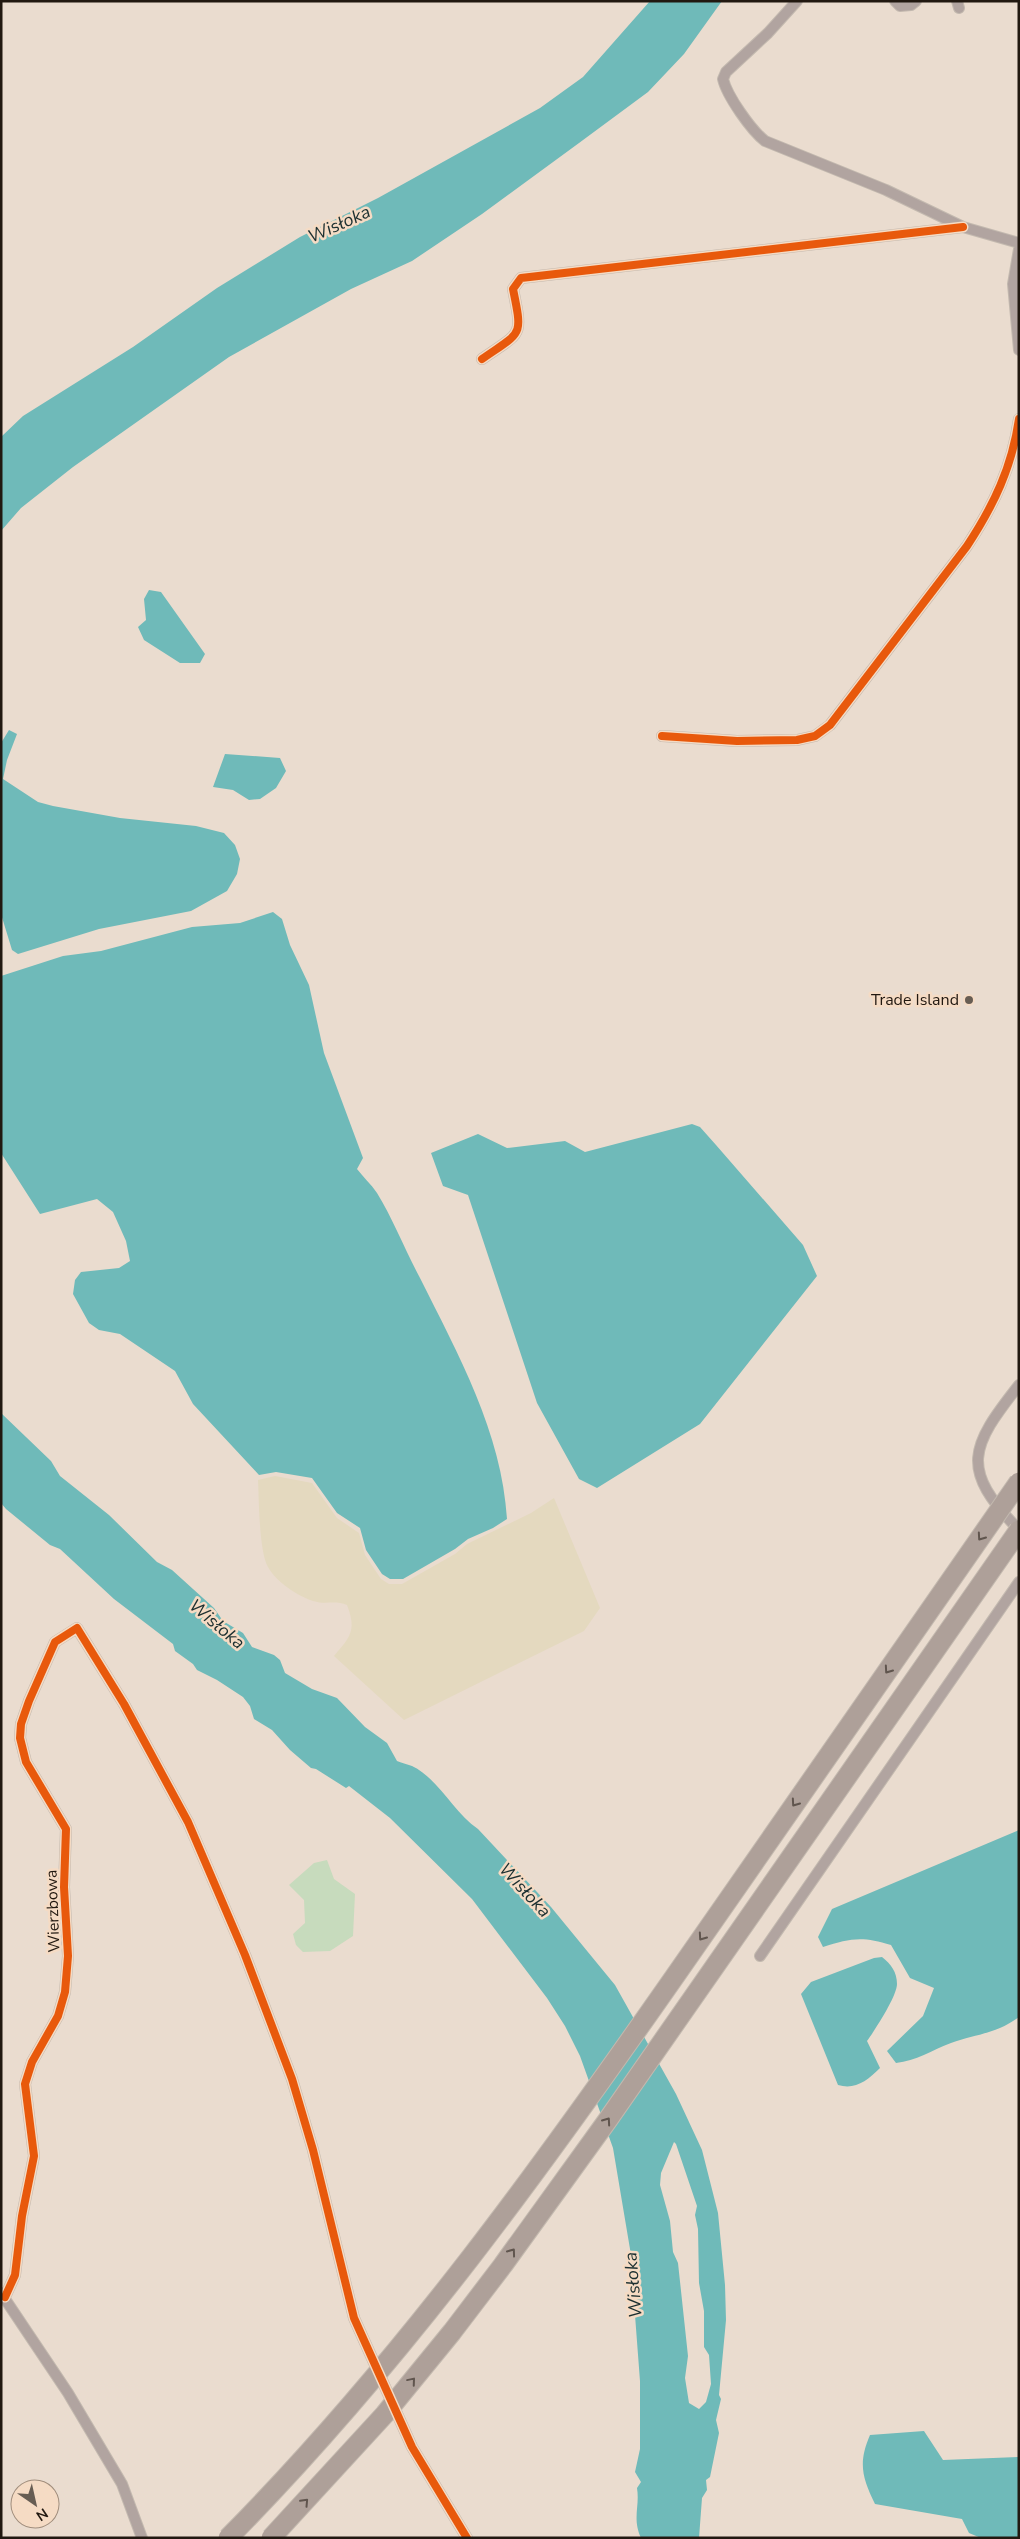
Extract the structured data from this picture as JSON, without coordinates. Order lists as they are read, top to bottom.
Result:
{
  "streets": {
    "street": ["Wierzbowa"]
  },
  "water": ["Wisłoka"],
  "places": ["Trade Island"],
  "north": "bottom right"
}
